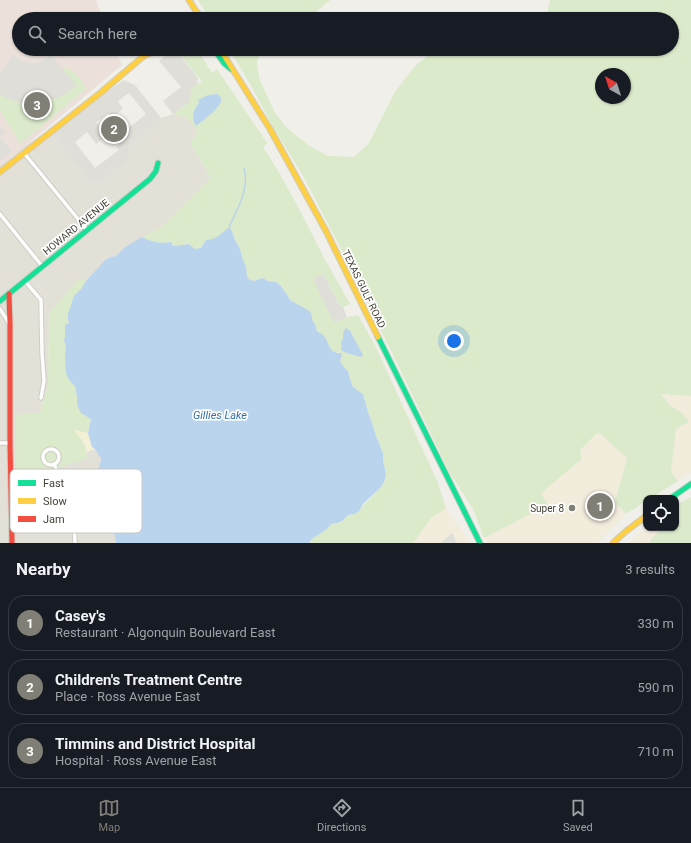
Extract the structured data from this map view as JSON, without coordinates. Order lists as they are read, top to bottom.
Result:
{
  "streets": {
    "main road": ["HOWARD AVENUE", "TEXAS GULF ROAD"]
  },
  "water": ["Gillies Lake"],
  "places": ["Super 8"],
  "legend": ["Fast", "Slow", "Jam"],
  "north": "top left",
  "page": {
    "search": "Search here",
    "pins": ["3", "2", "1"],
    "heading": ["Nearby", "3 results"],
    "list": [
      {
        "mark": "1",
        "name": "Casey's",
        "note": "Restaurant · Algonquin Boulevard East",
        "value": "330 m"
      },
      {
        "mark": "2",
        "name": "Children's Treatment Centre",
        "note": "Place · Ross Avenue East",
        "value": "590 m"
      },
      {
        "mark": "3",
        "name": "Timmins and District Hospital",
        "note": "Hospital · Ross Avenue East",
        "value": "710 m"
      }
    ],
    "nav": ["Map", "Directions", "Saved"]
  }
}
